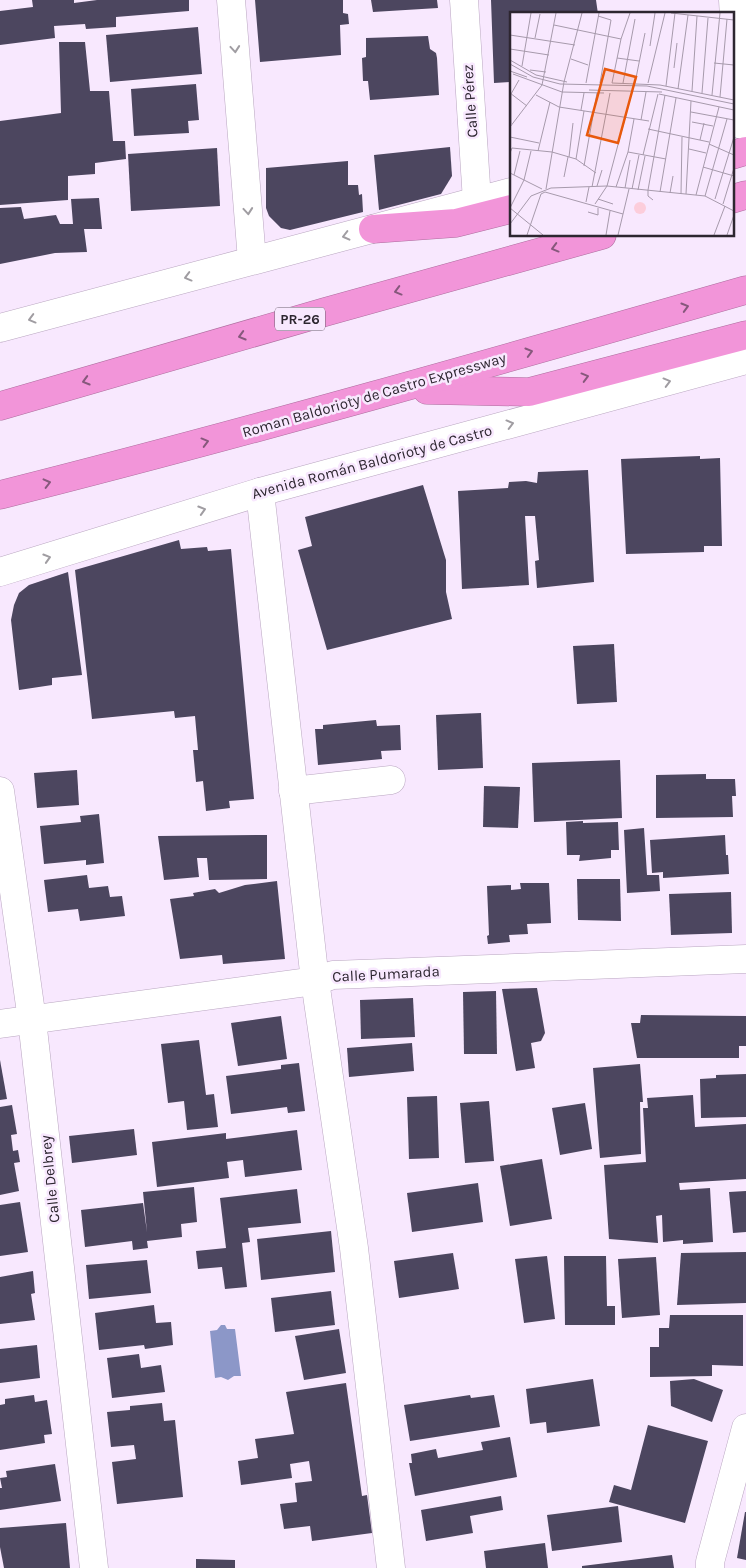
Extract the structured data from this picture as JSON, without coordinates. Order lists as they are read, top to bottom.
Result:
{
  "streets": {
    "highway": ["PR-26", "Roman Baldorioty de Castro Expressway"],
    "street": [
      "Calle Pérez",
      "Avenida Román Baldorioty de Castro",
      "Calle Pumarada",
      "Calle Delbrey"
    ]
  },
  "crossings": [
    ["Calle Pumarada", "Calle Delbrey"]
  ]
}
